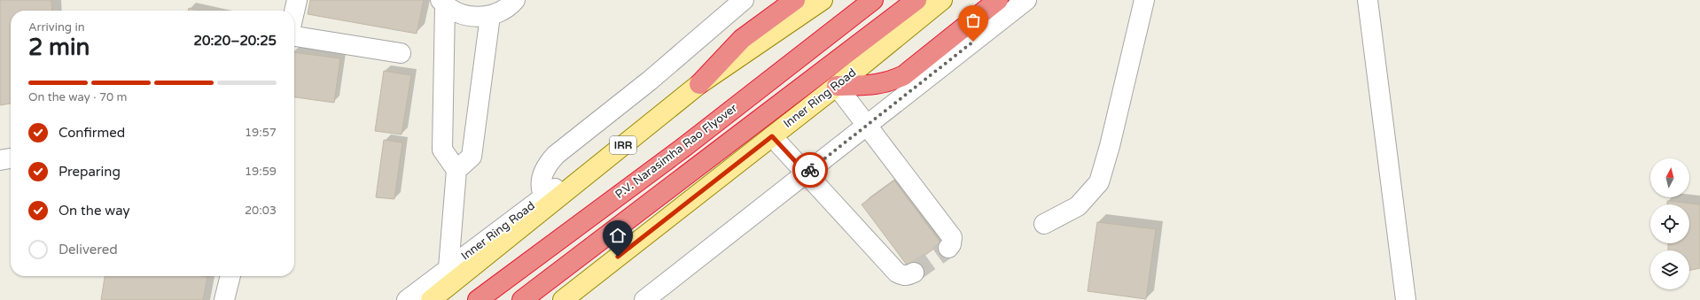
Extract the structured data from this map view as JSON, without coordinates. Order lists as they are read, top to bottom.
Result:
{
  "streets": {
    "highway": ["P.V. Narasimha Rao Flyover"],
    "main road": ["Inner Ring Road", "IRR"]
  },
  "north": "top",
  "page": {
    "heading": ["2 min", "Arriving in", "20:20–20:25"],
    "bar": "On the way · 70 m",
    "list": [
      ["Confirmed", "19:57"],
      ["Preparing", "19:59"],
      ["On the way", "20:03"],
      "Delivered"
    ]
  }
}
